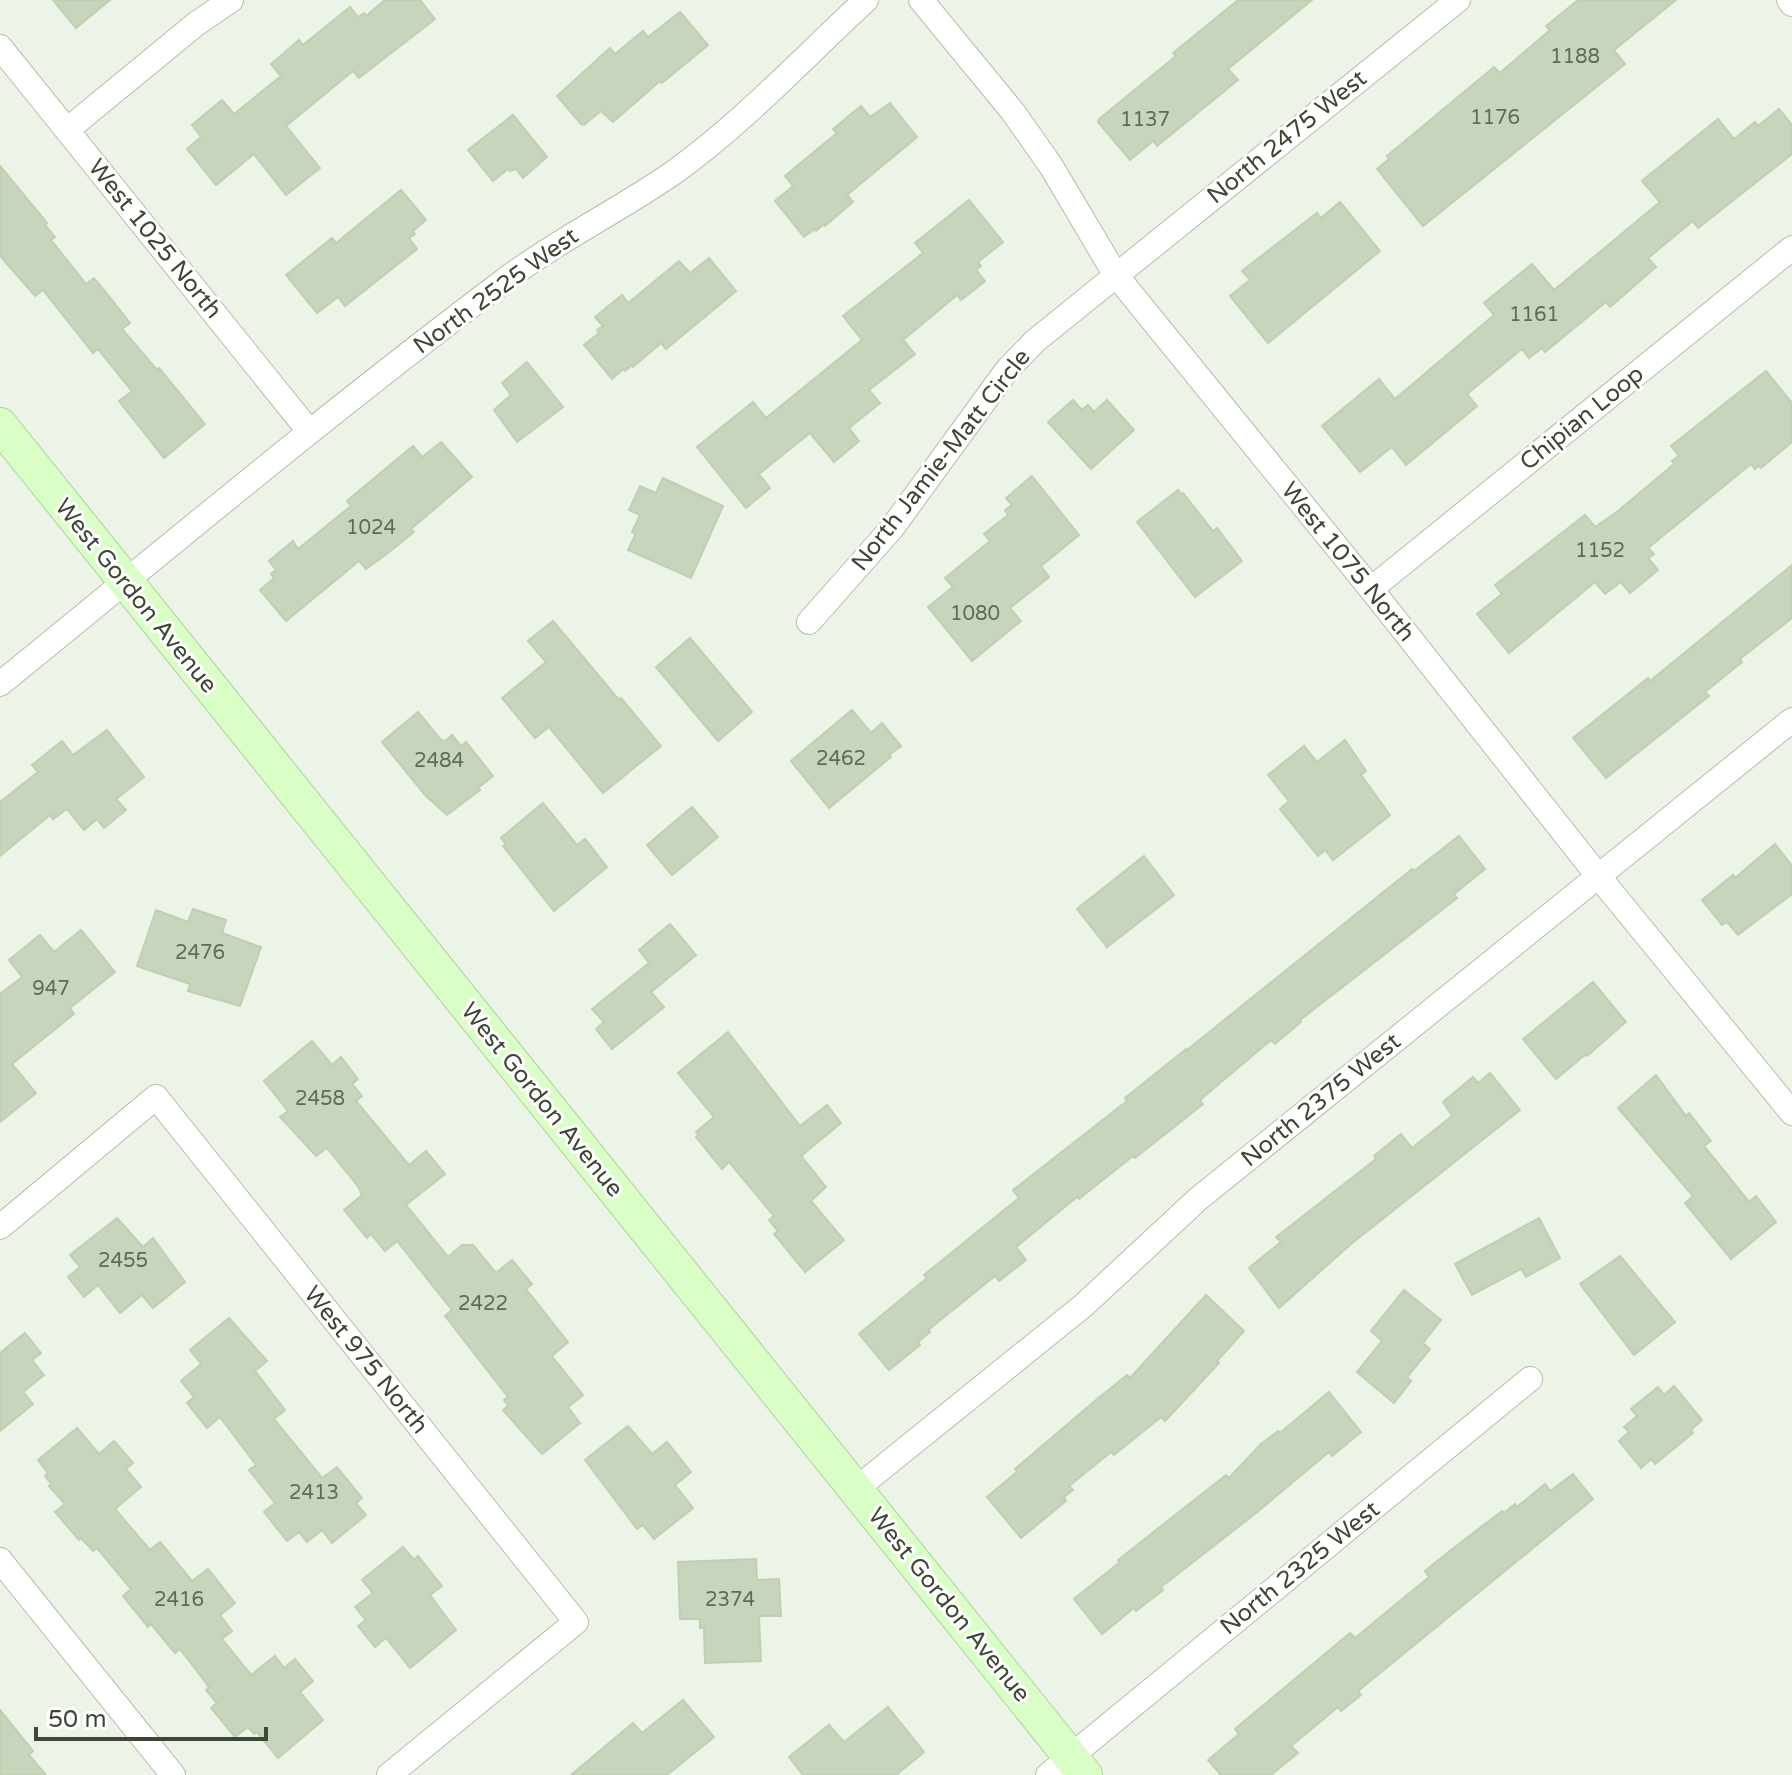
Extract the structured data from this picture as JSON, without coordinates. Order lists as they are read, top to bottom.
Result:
{
  "streets": {
    "main road": ["West Gordon Avenue"],
    "street": [
      "North 2475 West",
      "West 1025 North",
      "North 2525 West",
      "Chipian Loop",
      "North Jamie-Matt Circle",
      "West 1075 North",
      "North 2375 West",
      "West 975 North",
      "North 2325 West"
    ]
  },
  "crossings": [
    ["North 2475 West", "North Jamie-Matt Circle"],
    ["North 2475 West", "West 1075 North"],
    ["West 1025 North", "North 2525 West"],
    ["North 2525 West", "West Gordon Avenue"],
    ["Chipian Loop", "West 1075 North"],
    ["North Jamie-Matt Circle", "West 1075 North"],
    ["West 1075 North", "North 2375 West"],
    ["West Gordon Avenue", "North 2375 West"],
    ["West Gordon Avenue", "North 2325 West"]
  ],
  "house_numbers": [
    "1188",
    "1176",
    "1137",
    "1161",
    "1024",
    "1152",
    "1080",
    "2462",
    "2484",
    "2476",
    "947",
    "2458",
    "2455",
    "2422",
    "2413",
    "2416",
    "2374"
  ],
  "scale_bar": "50 m"
}
